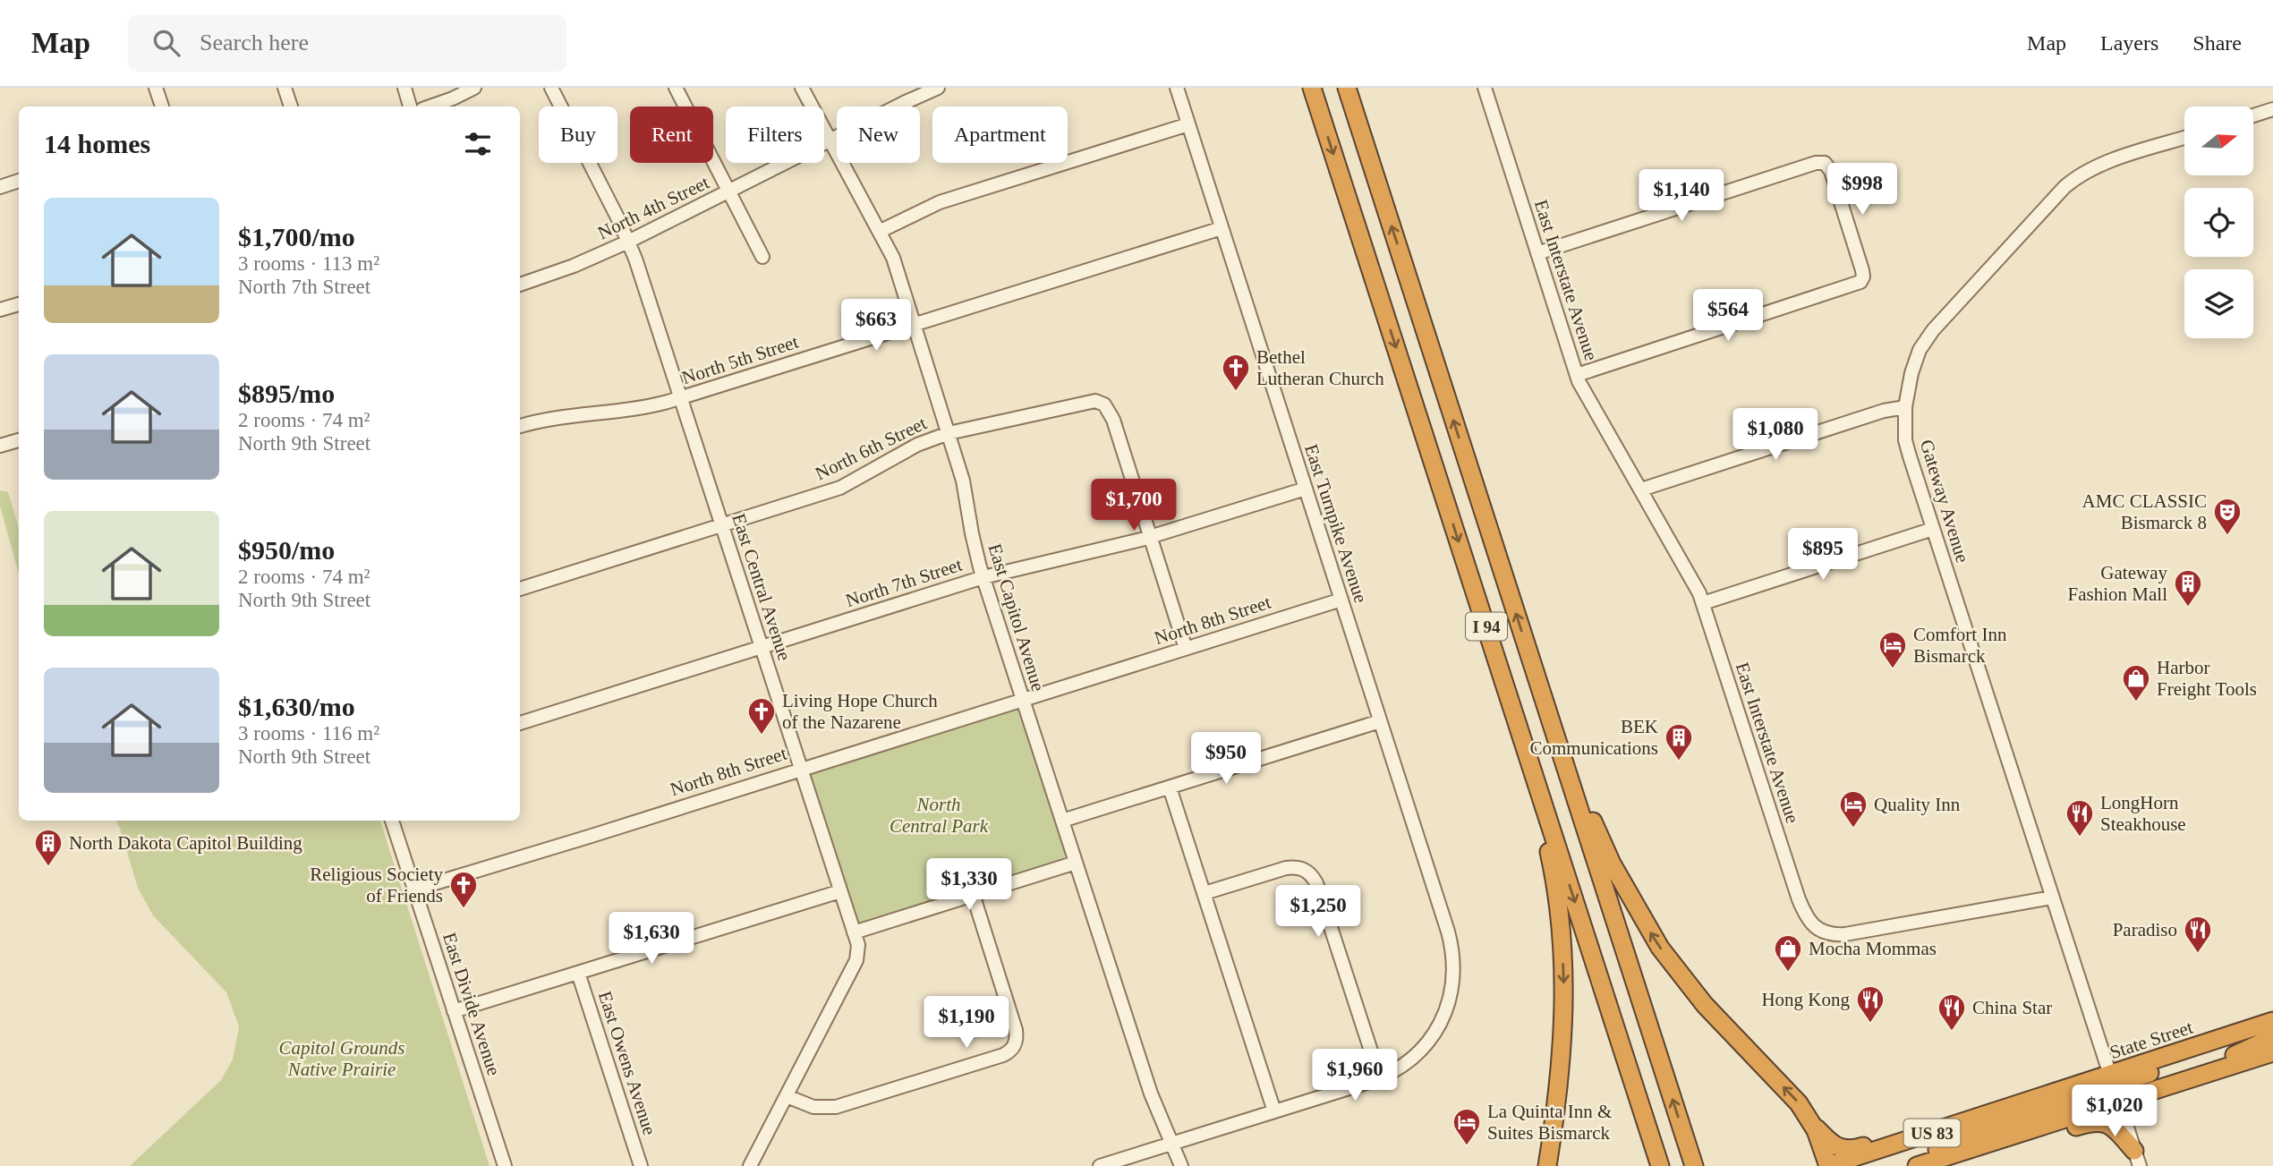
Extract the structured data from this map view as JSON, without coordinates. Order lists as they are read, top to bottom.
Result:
{
  "streets": {
    "highway": ["I 94", "State Street", "US 83"],
    "street": [
      "North 4th Street",
      "East Interstate Avenue",
      "North 5th Street",
      "North 6th Street",
      "Gateway Avenue",
      "East Turnpike Avenue",
      "North 7th Street",
      "East Central Avenue",
      "East Capitol Avenue",
      "North 8th Street",
      "East Divide Avenue",
      "East Owens Avenue"
    ]
  },
  "crossings": [
    ["North 4th Street", "East Central Avenue"],
    ["North 4th Street", "East Capitol Avenue"],
    ["East Interstate Avenue", "Gateway Avenue"],
    ["North 5th Street", "East Turnpike Avenue"],
    ["North 5th Street", "East Central Avenue"],
    ["North 5th Street", "East Capitol Avenue"],
    ["North 6th Street", "North 7th Street"],
    ["North 6th Street", "East Central Avenue"],
    ["North 6th Street", "East Capitol Avenue"],
    ["East Turnpike Avenue", "North 7th Street"],
    ["East Turnpike Avenue", "East Capitol Avenue"],
    ["East Turnpike Avenue", "North 8th Street"],
    ["North 7th Street", "East Central Avenue"],
    ["North 7th Street", "East Capitol Avenue"],
    ["East Central Avenue", "North 8th Street"],
    ["East Capitol Avenue", "North 8th Street"],
    ["North 8th Street", "East Divide Avenue"]
  ],
  "parks": ["North Central Park", "Capitol Grounds Native Prairie"],
  "places": {
    "church": ["Bethel Lutheran Church", "Living Hope Church of the Nazarene", "Religious Society of Friends"],
    "theatre": ["AMC CLASSIC Bismarck 8"],
    "building": ["Gateway Fashion Mall", "BEK Communications", "North Dakota Capitol Building"],
    "hotel": ["Comfort Inn Bismarck", "Quality Inn", "La Quinta Inn & Suites Bismarck"],
    "shop": ["Harbor Freight Tools", "Mocha Mommas"],
    "restaurant": [
      "LongHorn Steakhouse",
      "Paradiso",
      "Hong Kong",
      "China Star"
    ]
  },
  "north": "right",
  "page": {
    "header": "Map",
    "search": "Search here",
    "nav": ["Map", "Layers", "Share"],
    "chip": [
      "Buy",
      "Rent",
      "Filters",
      "New",
      "Apartment"
    ],
    "heading": "14 homes",
    "price": [
      "$998",
      "$1,140",
      "$564",
      "$663",
      "$1,080",
      "$1,700",
      "$895",
      "$950",
      "$1,330",
      "$1,250",
      "$1,630",
      "$1,190",
      "$1,960",
      "$1,020"
    ],
    "list": [
      {
        "name": "$1,700/mo",
        "note": "3 rooms · 113 m² · North 7th Street"
      },
      {
        "name": "$895/mo",
        "note": "2 rooms · 74 m² · North 9th Street"
      },
      {
        "name": "$950/mo",
        "note": "2 rooms · 74 m² · North 9th Street"
      },
      {
        "name": "$1,630/mo",
        "note": "3 rooms · 116 m² · North 9th Street"
      }
    ]
  }
}
